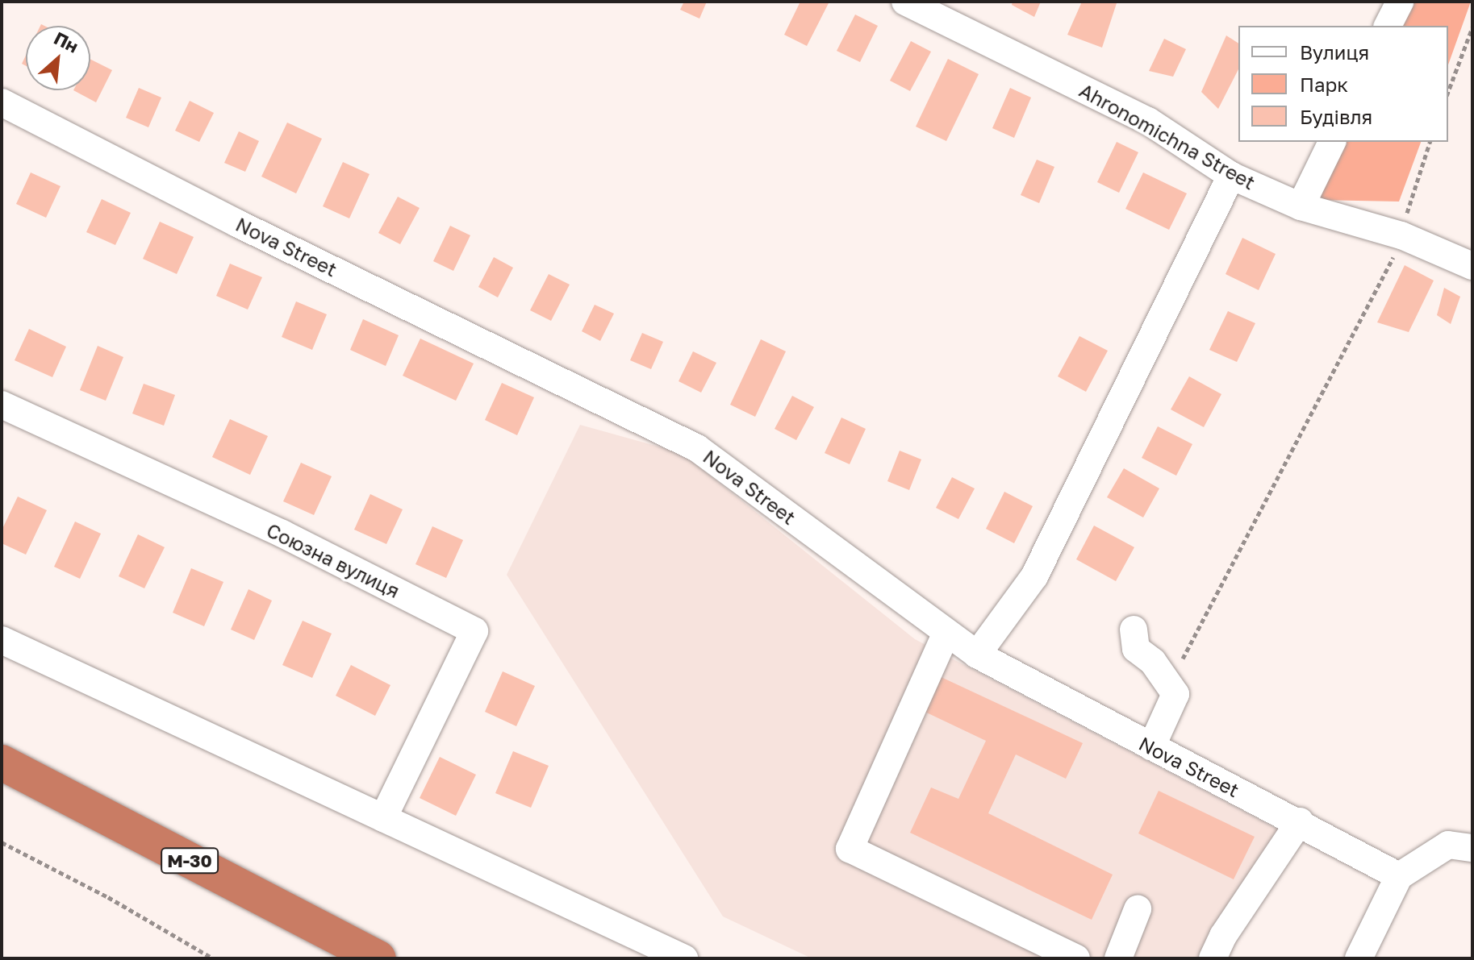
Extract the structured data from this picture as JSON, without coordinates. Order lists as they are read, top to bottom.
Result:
{
  "streets": {
    "highway": ["М-30"],
    "street": ["Ahronomichna Street", "Nova Street", "Союзна вулиця"]
  },
  "legend": ["Вулиця", "Парк", "Будівля"],
  "north": "top right"
}
